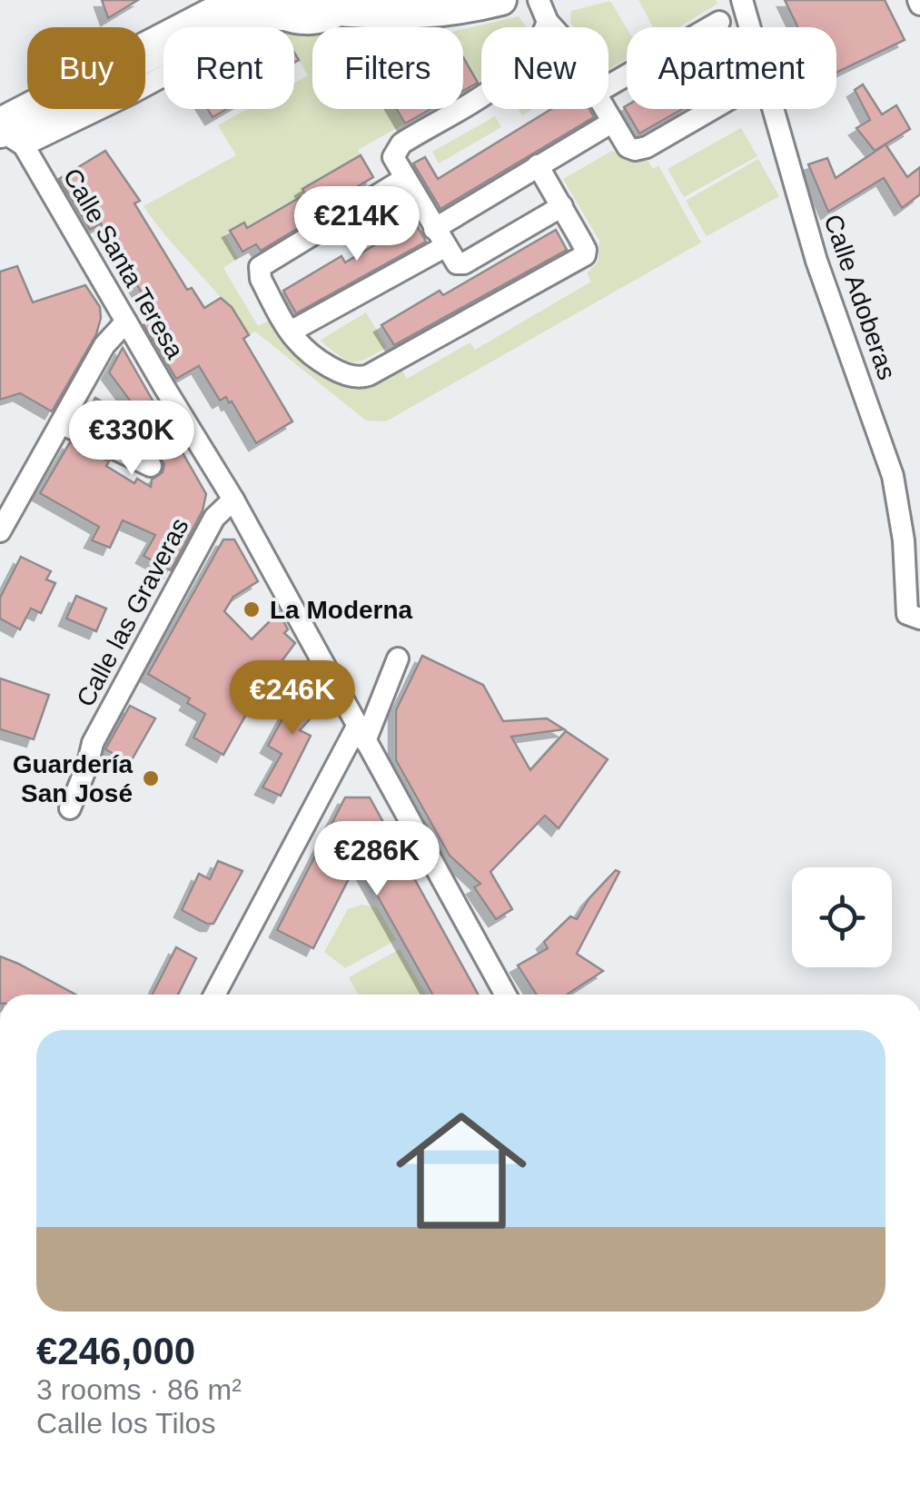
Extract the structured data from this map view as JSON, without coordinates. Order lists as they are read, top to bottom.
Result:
{
  "streets": {
    "street": ["Calle Santa Teresa", "Calle Adoberas", "Calle las Graveras"]
  },
  "crossings": [
    ["Calle Santa Teresa", "Calle las Graveras"]
  ],
  "places": ["La Moderna", "Guardería San José"],
  "page": {
    "chip": [
      "Buy",
      "Rent",
      "Filters",
      "New",
      "Apartment"
    ],
    "price": [
      "€214K",
      "€330K",
      "€246K",
      "€286K"
    ],
    "list": [
      {
        "name": "€246,000",
        "note": "3 rooms · 86 m² · Calle los Tilos"
      }
    ]
  }
}
